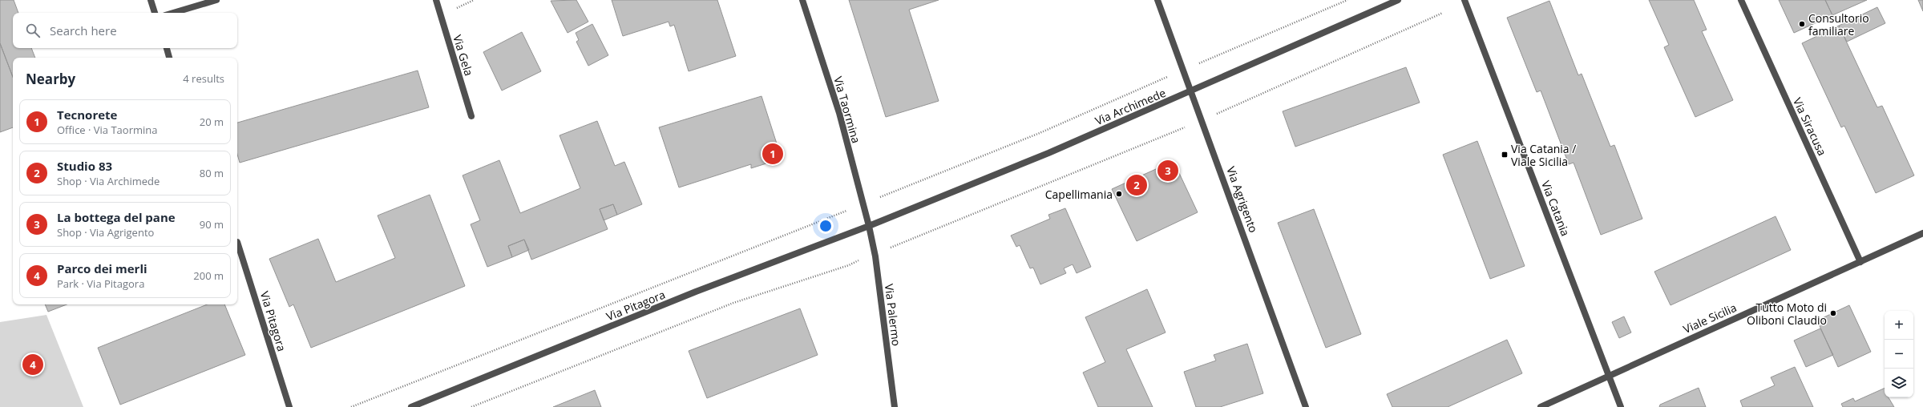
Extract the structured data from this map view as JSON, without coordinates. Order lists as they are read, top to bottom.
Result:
{
  "streets": {
    "street": [
      "Via Gela",
      "Via Archimede",
      "Via Taormina",
      "Via Siracusa",
      "Via Agrigento",
      "Via Catania",
      "Via Pitagora",
      "Via Palermo",
      "Viale Sicilia"
    ]
  },
  "crossings": [
    ["Via Archimede", "Via Taormina"],
    ["Via Archimede", "Via Agrigento"],
    ["Via Archimede", "Via Pitagora"],
    ["Via Archimede", "Via Palermo"],
    ["Via Taormina", "Via Pitagora"],
    ["Via Taormina", "Via Palermo"],
    ["Via Siracusa", "Viale Sicilia"],
    ["Via Catania", "Viale Sicilia"],
    ["Via Pitagora", "Via Palermo"]
  ],
  "places": {
    "other": ["Consultorio familiare", "Capellimania", "Tutto Moto di Oliboni Claudio"],
    "transit": ["Via Catania / Viale Sicilia"]
  },
  "page": {
    "search": "Search here",
    "heading": ["Nearby", "4 results"],
    "list": [
      {
        "mark": "1",
        "name": "Tecnorete",
        "note": "Office · Via Taormina",
        "value": "20 m"
      },
      {
        "mark": "2",
        "name": "Studio 83",
        "note": "Shop · Via Archimede",
        "value": "80 m"
      },
      {
        "mark": "3",
        "name": "La bottega del pane",
        "note": "Shop · Via Agrigento",
        "value": "90 m"
      },
      {
        "mark": "4",
        "name": "Parco dei merli",
        "note": "Park · Via Pitagora",
        "value": "200 m"
      }
    ],
    "pins": [
      "1",
      "3",
      "2",
      "4"
    ],
    "map_buttons": ["+", "−"]
  }
}
